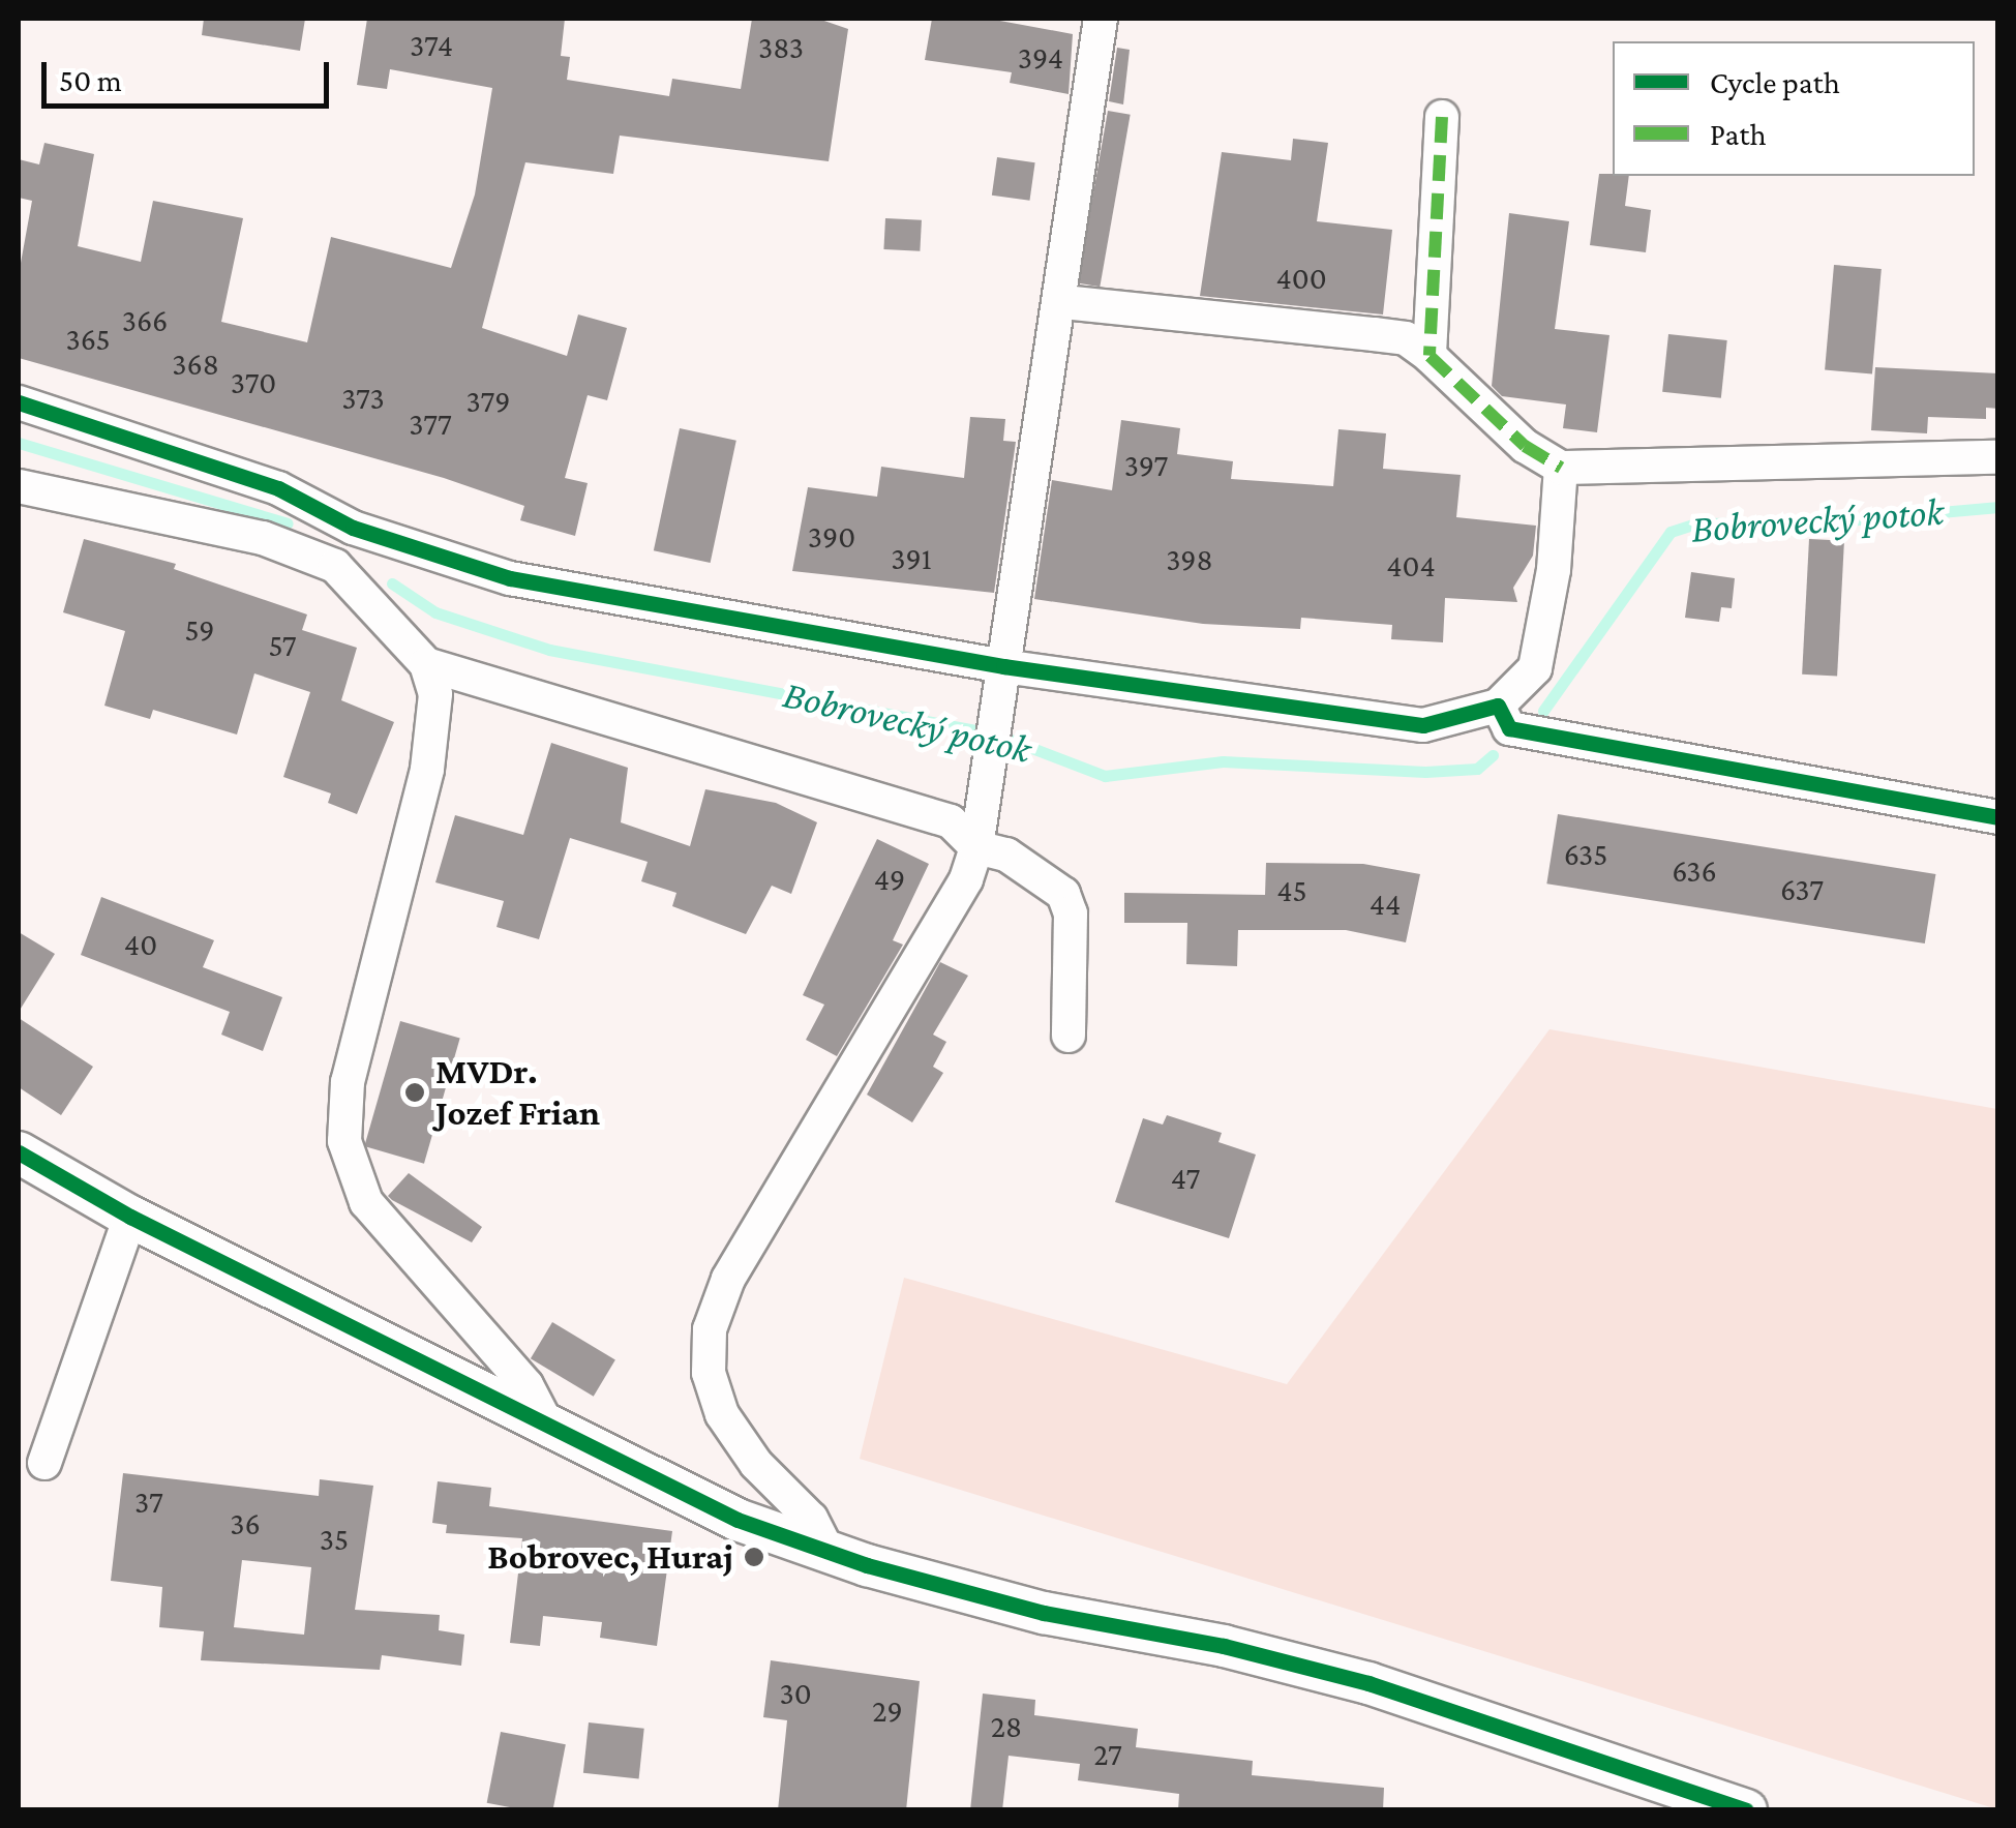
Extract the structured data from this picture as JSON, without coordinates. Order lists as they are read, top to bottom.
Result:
{
  "water": ["Bobrovecký potok"],
  "places": ["MVDr. Jozef Frian", "Bobrovec, Huraj"],
  "house_numbers": [
    "374",
    "383",
    "394",
    "400",
    "366",
    "365",
    "368",
    "370",
    "373",
    "379",
    "377",
    "397",
    "390",
    "391",
    "398",
    "404",
    "59",
    "57",
    "635",
    "636",
    "49",
    "637",
    "45",
    "44",
    "40",
    "47",
    "37",
    "36",
    "35",
    "30",
    "29",
    "28",
    "27"
  ],
  "legend": ["Cycle path", "Path"],
  "scale_bar": "50 m"
}
